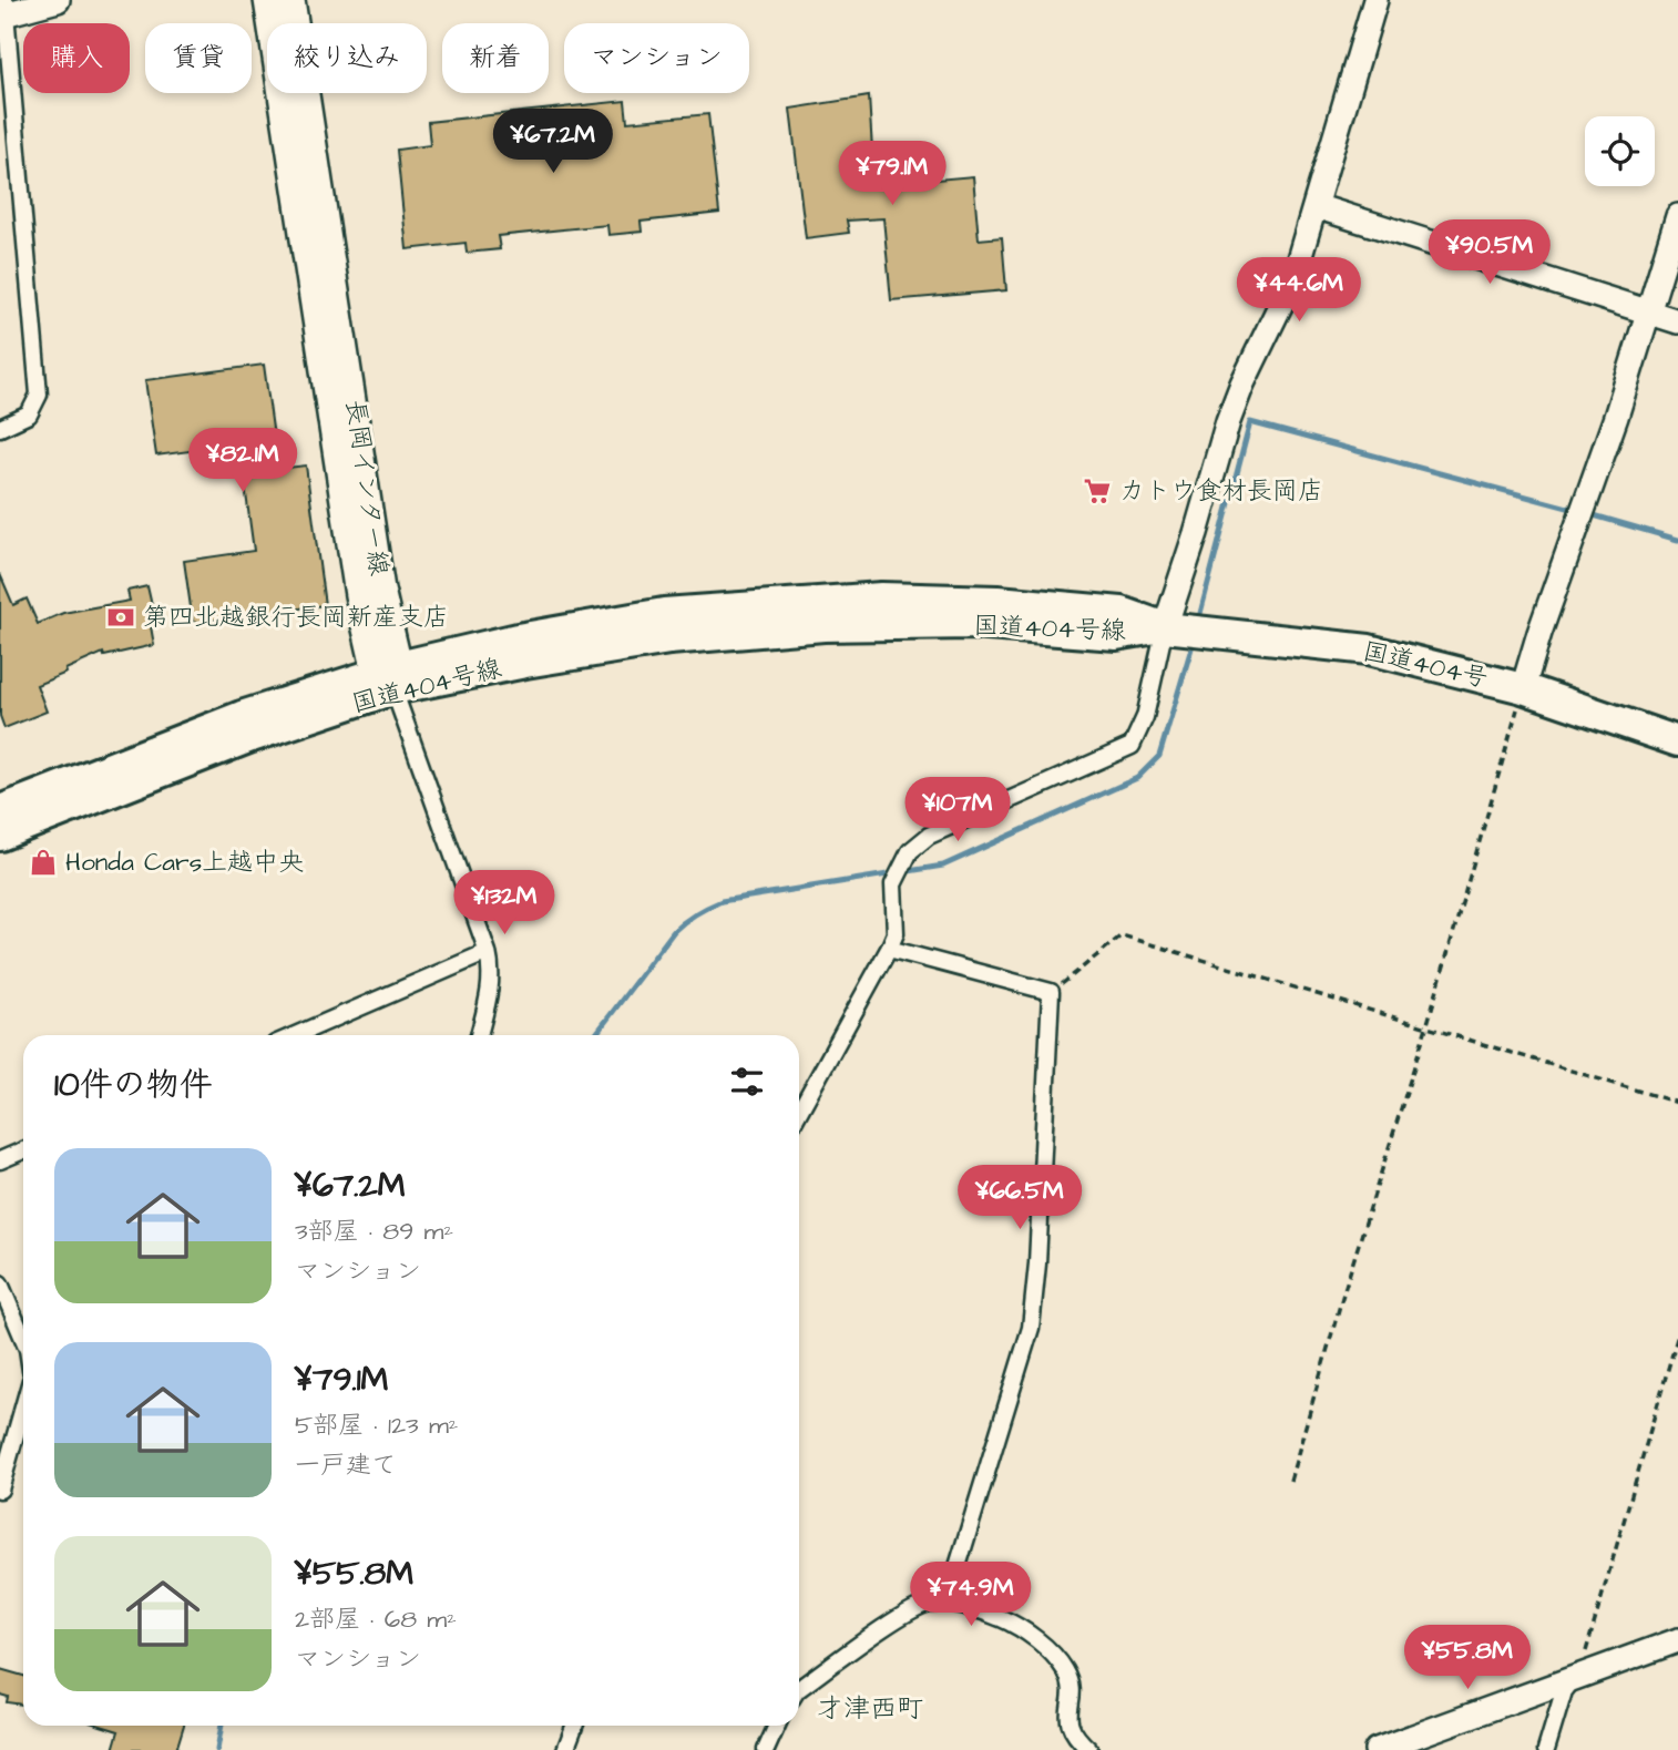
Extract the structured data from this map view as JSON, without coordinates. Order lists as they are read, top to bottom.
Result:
{
  "streets": {
    "highway": ["国道404号線", "国道404号"],
    "main road": ["長岡インター線"]
  },
  "crossings": [
    ["長岡インター線", "国道404号線"],
    ["国道404号線", "国道404号"]
  ],
  "districts": ["才津西町"],
  "places": {
    "supermarket": ["カトウ食材長岡店"],
    "bank": ["第四北越銀行長岡新産支店"],
    "shop": ["Honda Cars上越中央"]
  },
  "page": {
    "chip": [
      "購入",
      "賃貸",
      "絞り込み",
      "新着",
      "マンション"
    ],
    "price": [
      "¥67.2M",
      "¥79.1M",
      "¥90.5M",
      "¥44.6M",
      "¥82.1M",
      "¥107M",
      "¥132M",
      "¥66.5M",
      "¥74.9M",
      "¥55.8M"
    ],
    "heading": "10件の物件",
    "list": [
      {
        "name": "¥67.2M",
        "note": "3部屋 · 89 m² · マンション"
      },
      {
        "name": "¥79.1M",
        "note": "5部屋 · 123 m² · 一戸建て"
      },
      {
        "name": "¥55.8M",
        "note": "2部屋 · 68 m² · マンション"
      }
    ]
  }
}
